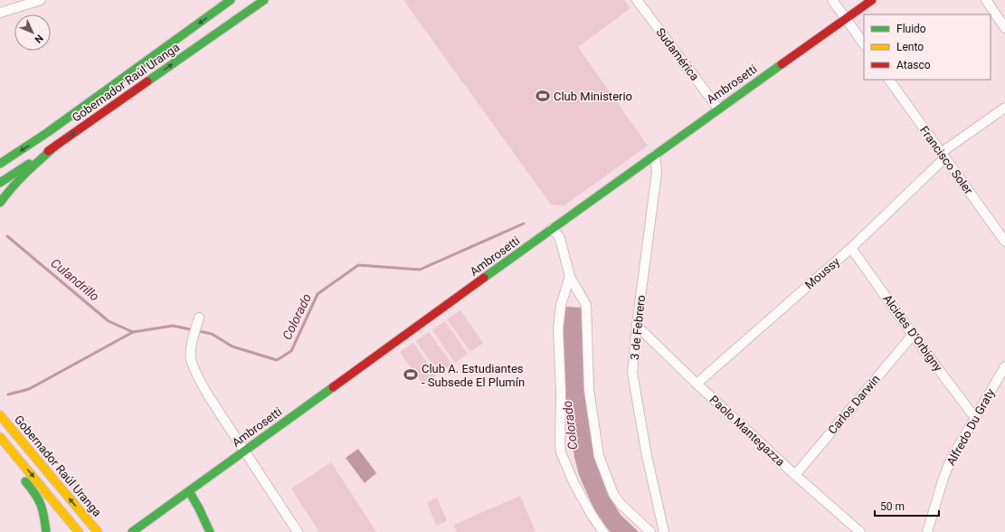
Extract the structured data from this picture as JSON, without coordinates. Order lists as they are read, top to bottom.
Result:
{
  "streets": {
    "main road": ["Gobernador Raúl Uranga", "Ambrosetti"],
    "street": [
      "Sudamérica",
      "Francisco Soler",
      "Moussy",
      "3 de Febrero",
      "Alcides D'Orbigny",
      "Carlos Darwin",
      "Alfredo Du Graty",
      "Paolo Mantegazza"
    ]
  },
  "crossings": [
    ["Sudamérica", "Ambrosetti"],
    ["Ambrosetti", "3 de Febrero"],
    ["Francisco Soler", "Moussy"],
    ["Moussy", "Alcides D'Orbigny"],
    ["Moussy", "Paolo Mantegazza"],
    ["3 de Febrero", "Paolo Mantegazza"],
    ["Alcides D'Orbigny", "Carlos Darwin"],
    ["Alcides D'Orbigny", "Alfredo Du Graty"],
    ["Carlos Darwin", "Paolo Mantegazza"]
  ],
  "water": ["Culandrillo", "Colorado"],
  "places": {
    "sports": ["Club Ministerio", "Club A. Estudiantes - Subsede El Plumín"]
  },
  "legend": ["Fluido", "Lento", "Atasco"],
  "scale_bar": "50 m",
  "north": "bottom right"
}
